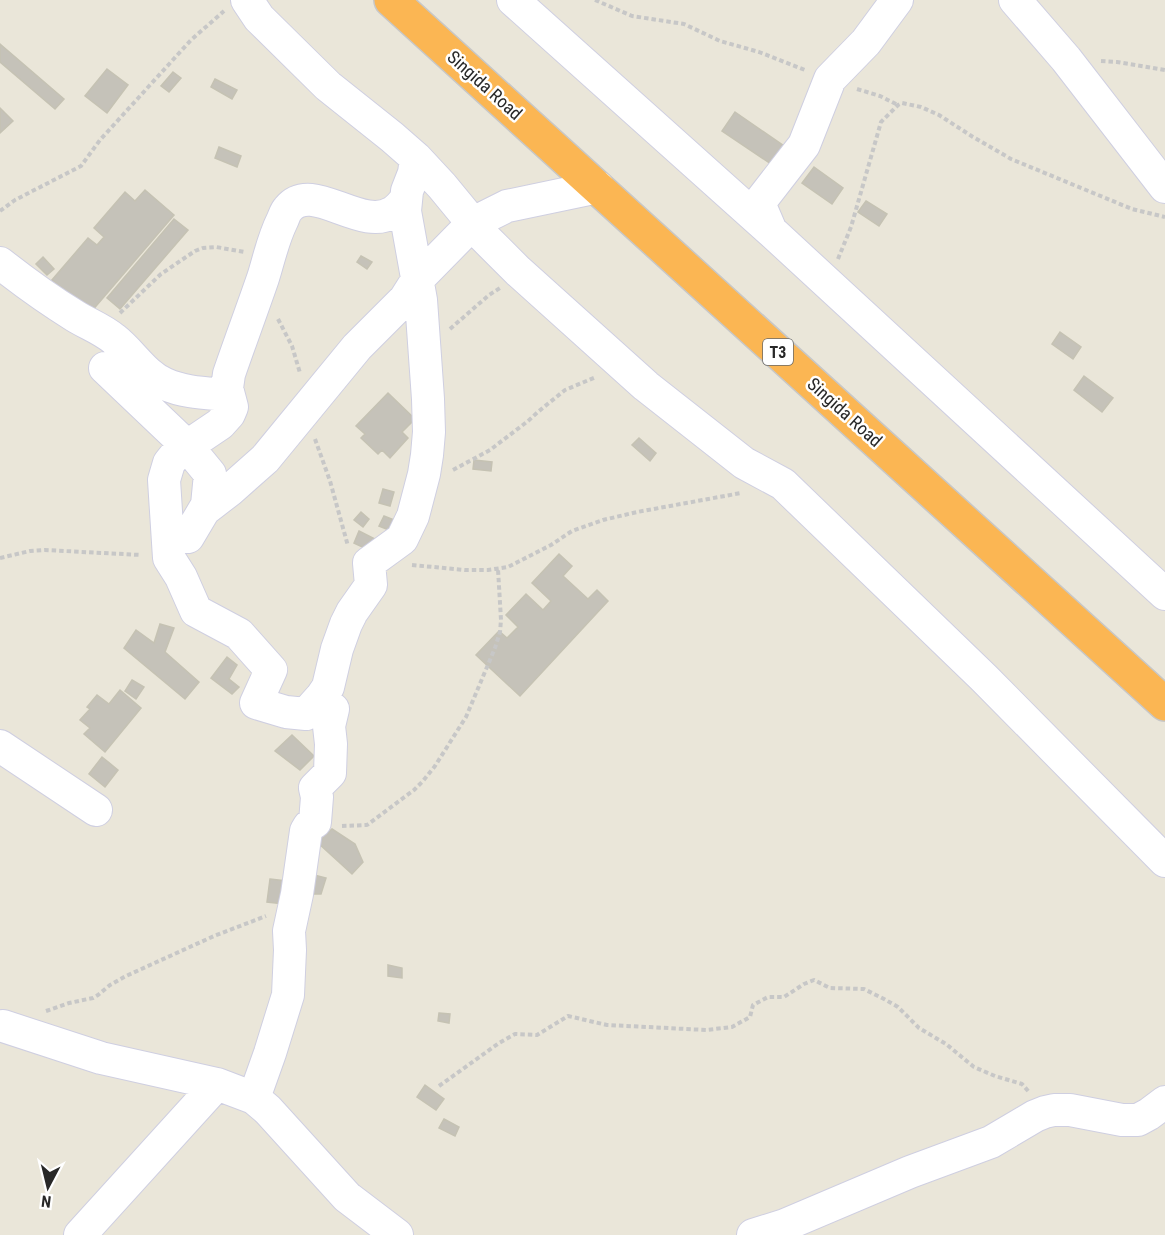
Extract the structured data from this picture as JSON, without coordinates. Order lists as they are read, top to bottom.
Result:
{
  "streets": {
    "highway": ["Singida Road", "T3"]
  },
  "north": "bottom"
}
